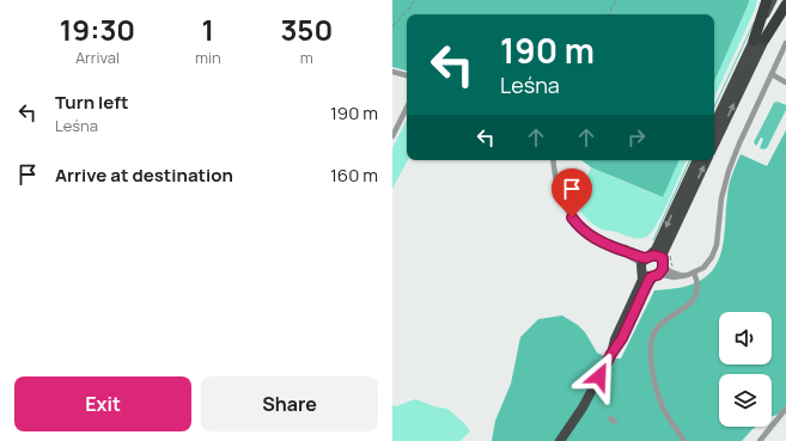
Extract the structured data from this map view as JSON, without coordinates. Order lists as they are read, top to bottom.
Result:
{
  "page": {
    "eta": [
      "19:30",
      "Arrival",
      "1",
      "min",
      "350",
      "m"
    ],
    "turn": ["190 m", "Leśna"],
    "list": [
      {
        "name": "Turn left",
        "note": "Leśna",
        "value": "190 m"
      },
      {
        "name": "Arrive at destination",
        "value": "160 m"
      }
    ],
    "buttons": ["Exit", "Share"]
  }
}
